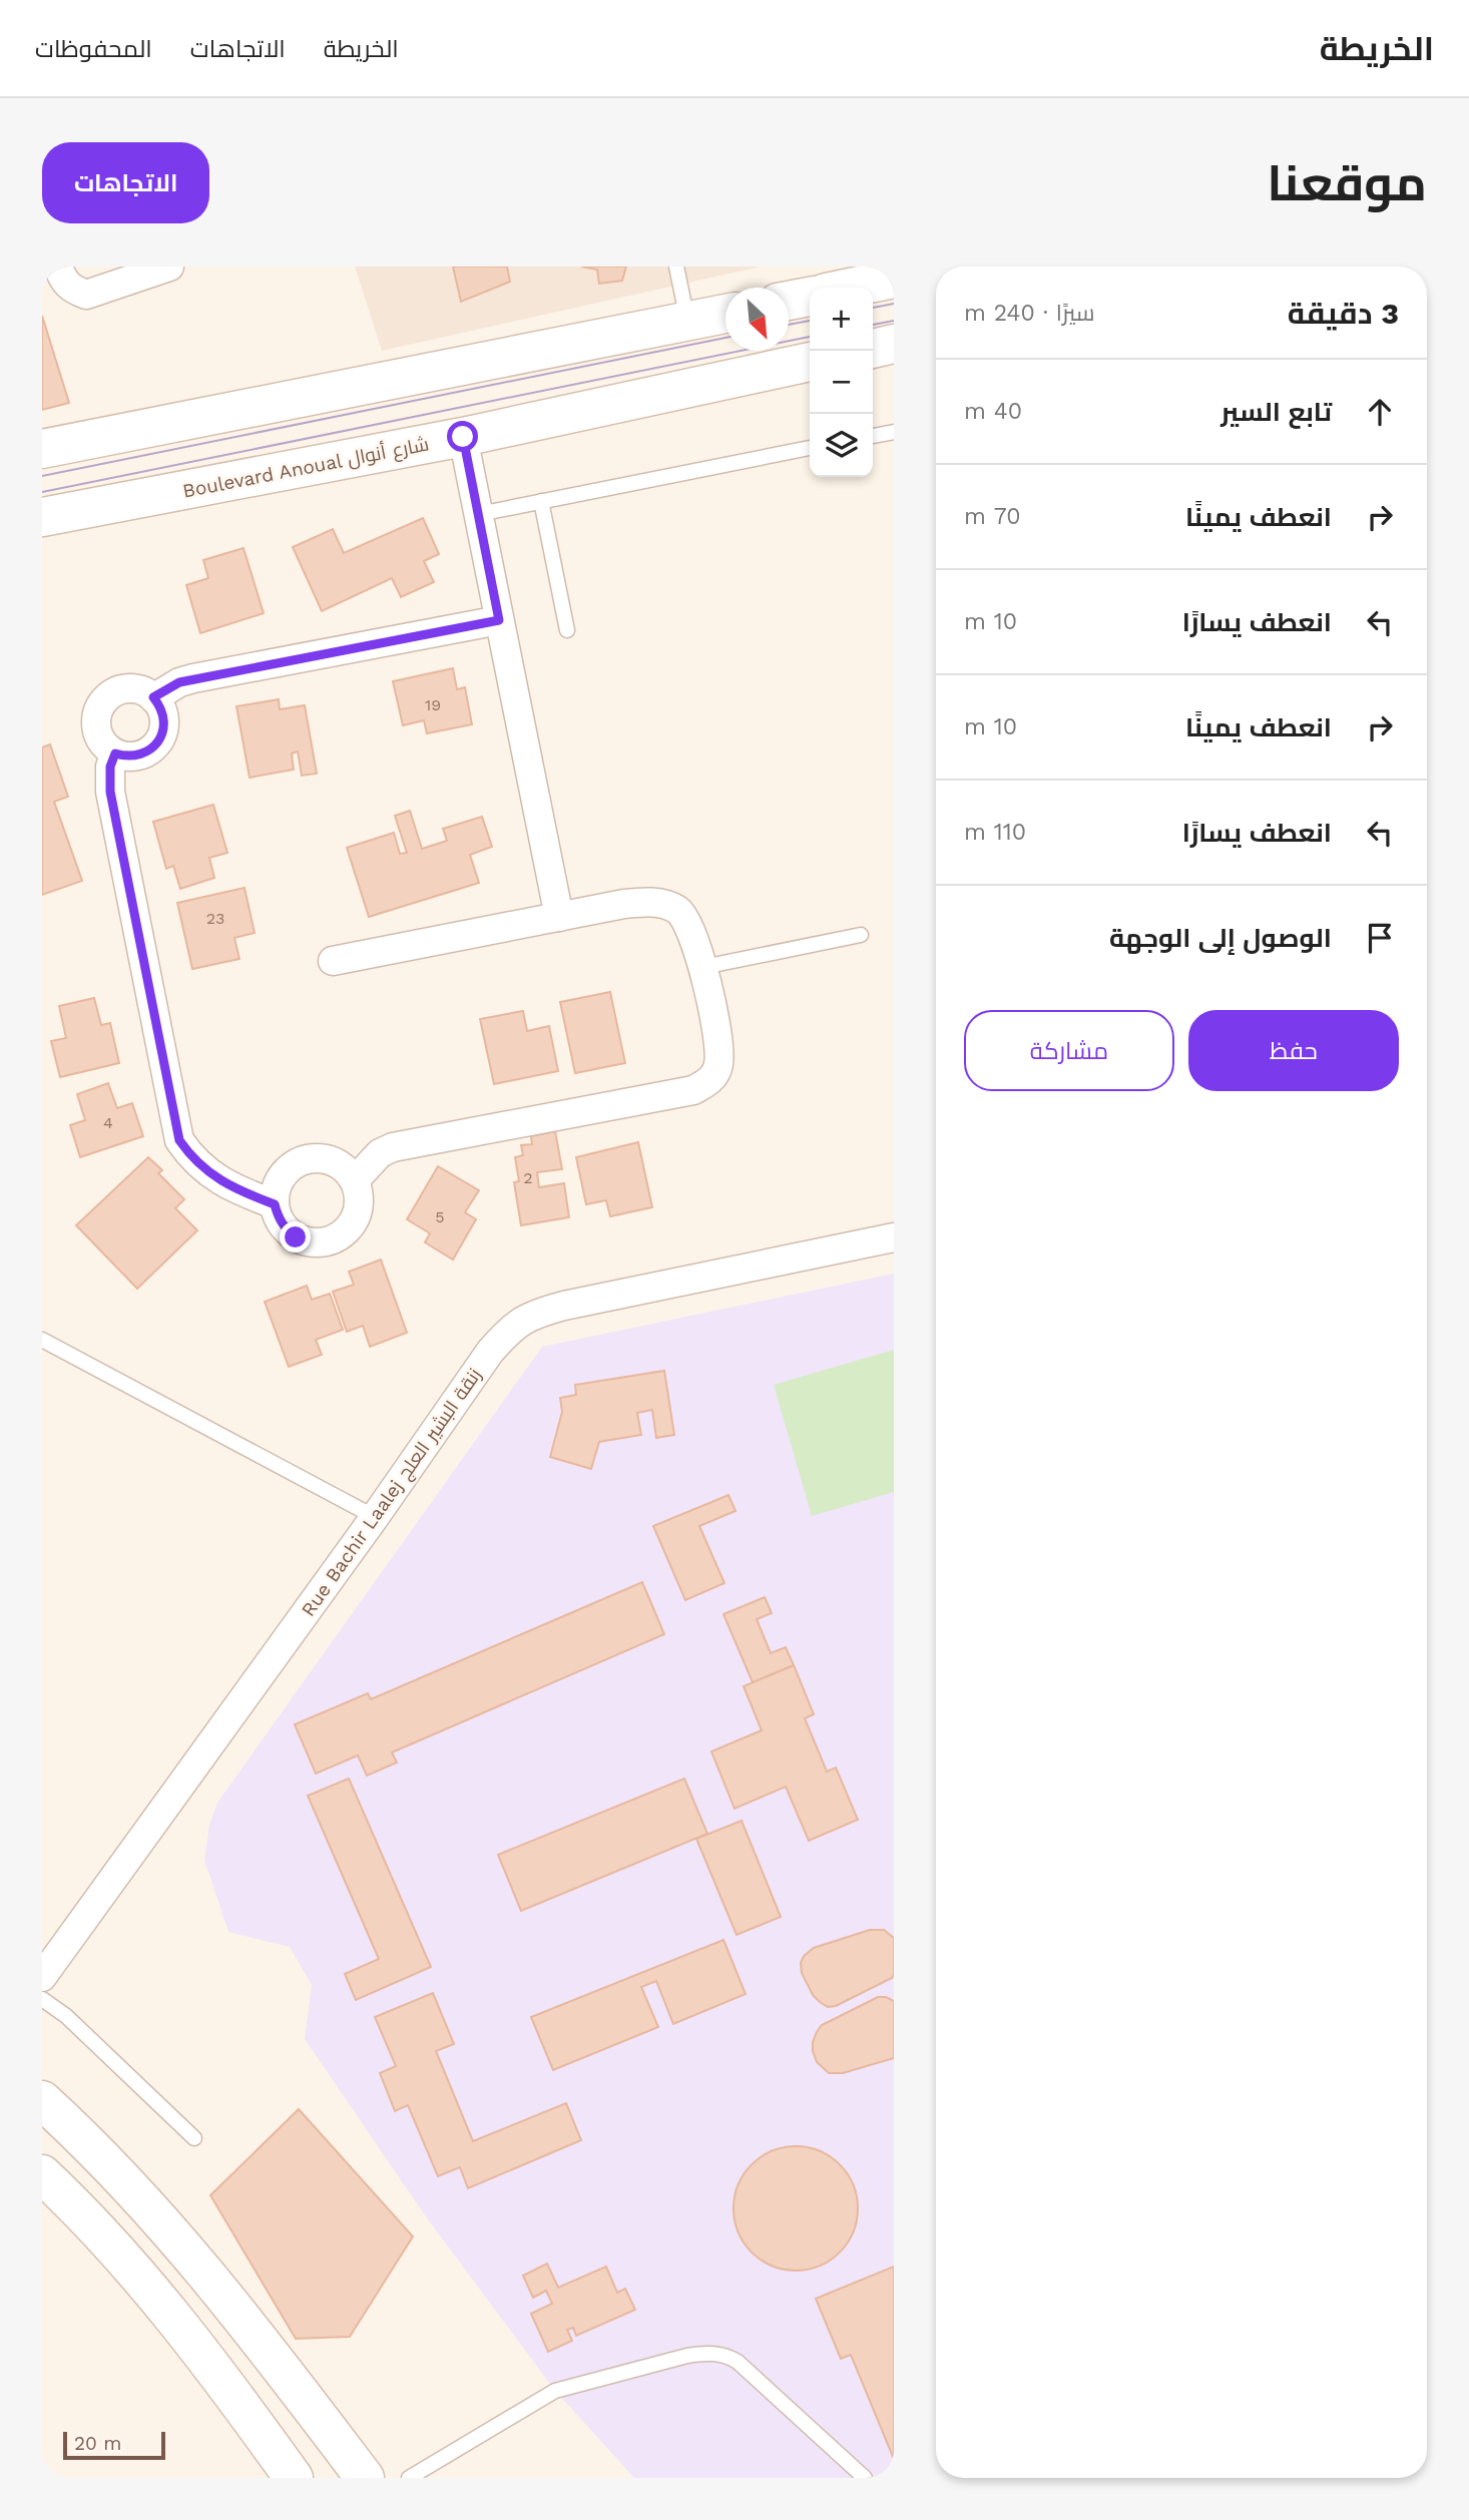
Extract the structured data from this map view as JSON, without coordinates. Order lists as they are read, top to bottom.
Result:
{
  "streets": {
    "main road": ["Boulevard Anoual شارع أنوال"],
    "street": ["Rue Bachir Laalej زنقة البشير العلج"]
  },
  "house_numbers": [
    "19",
    "23",
    "4",
    "2",
    "5"
  ],
  "scale_bar": "20 m",
  "north": "bottom right",
  "page": {
    "header": "الخريطة",
    "nav": ["الخريطة", "الاتجاهات", "المحفوظات"],
    "title": "موقعنا",
    "buttons": [
      "الاتجاهات",
      ["حفظ", "مشاركة"]
    ],
    "heading": ["3 دقيقة", "سيرًا · 240 m"],
    "map_buttons": ["+", "−"],
    "list": [
      ["تابع السير", "40 m"],
      ["انعطف يمينًا", "70 m"],
      ["انعطف يسارًا", "10 m"],
      ["انعطف يمينًا", "10 m"],
      ["انعطف يسارًا", "110 m"],
      "الوصول إلى الوجهة"
    ],
    "scale": "20 m"
  }
}
